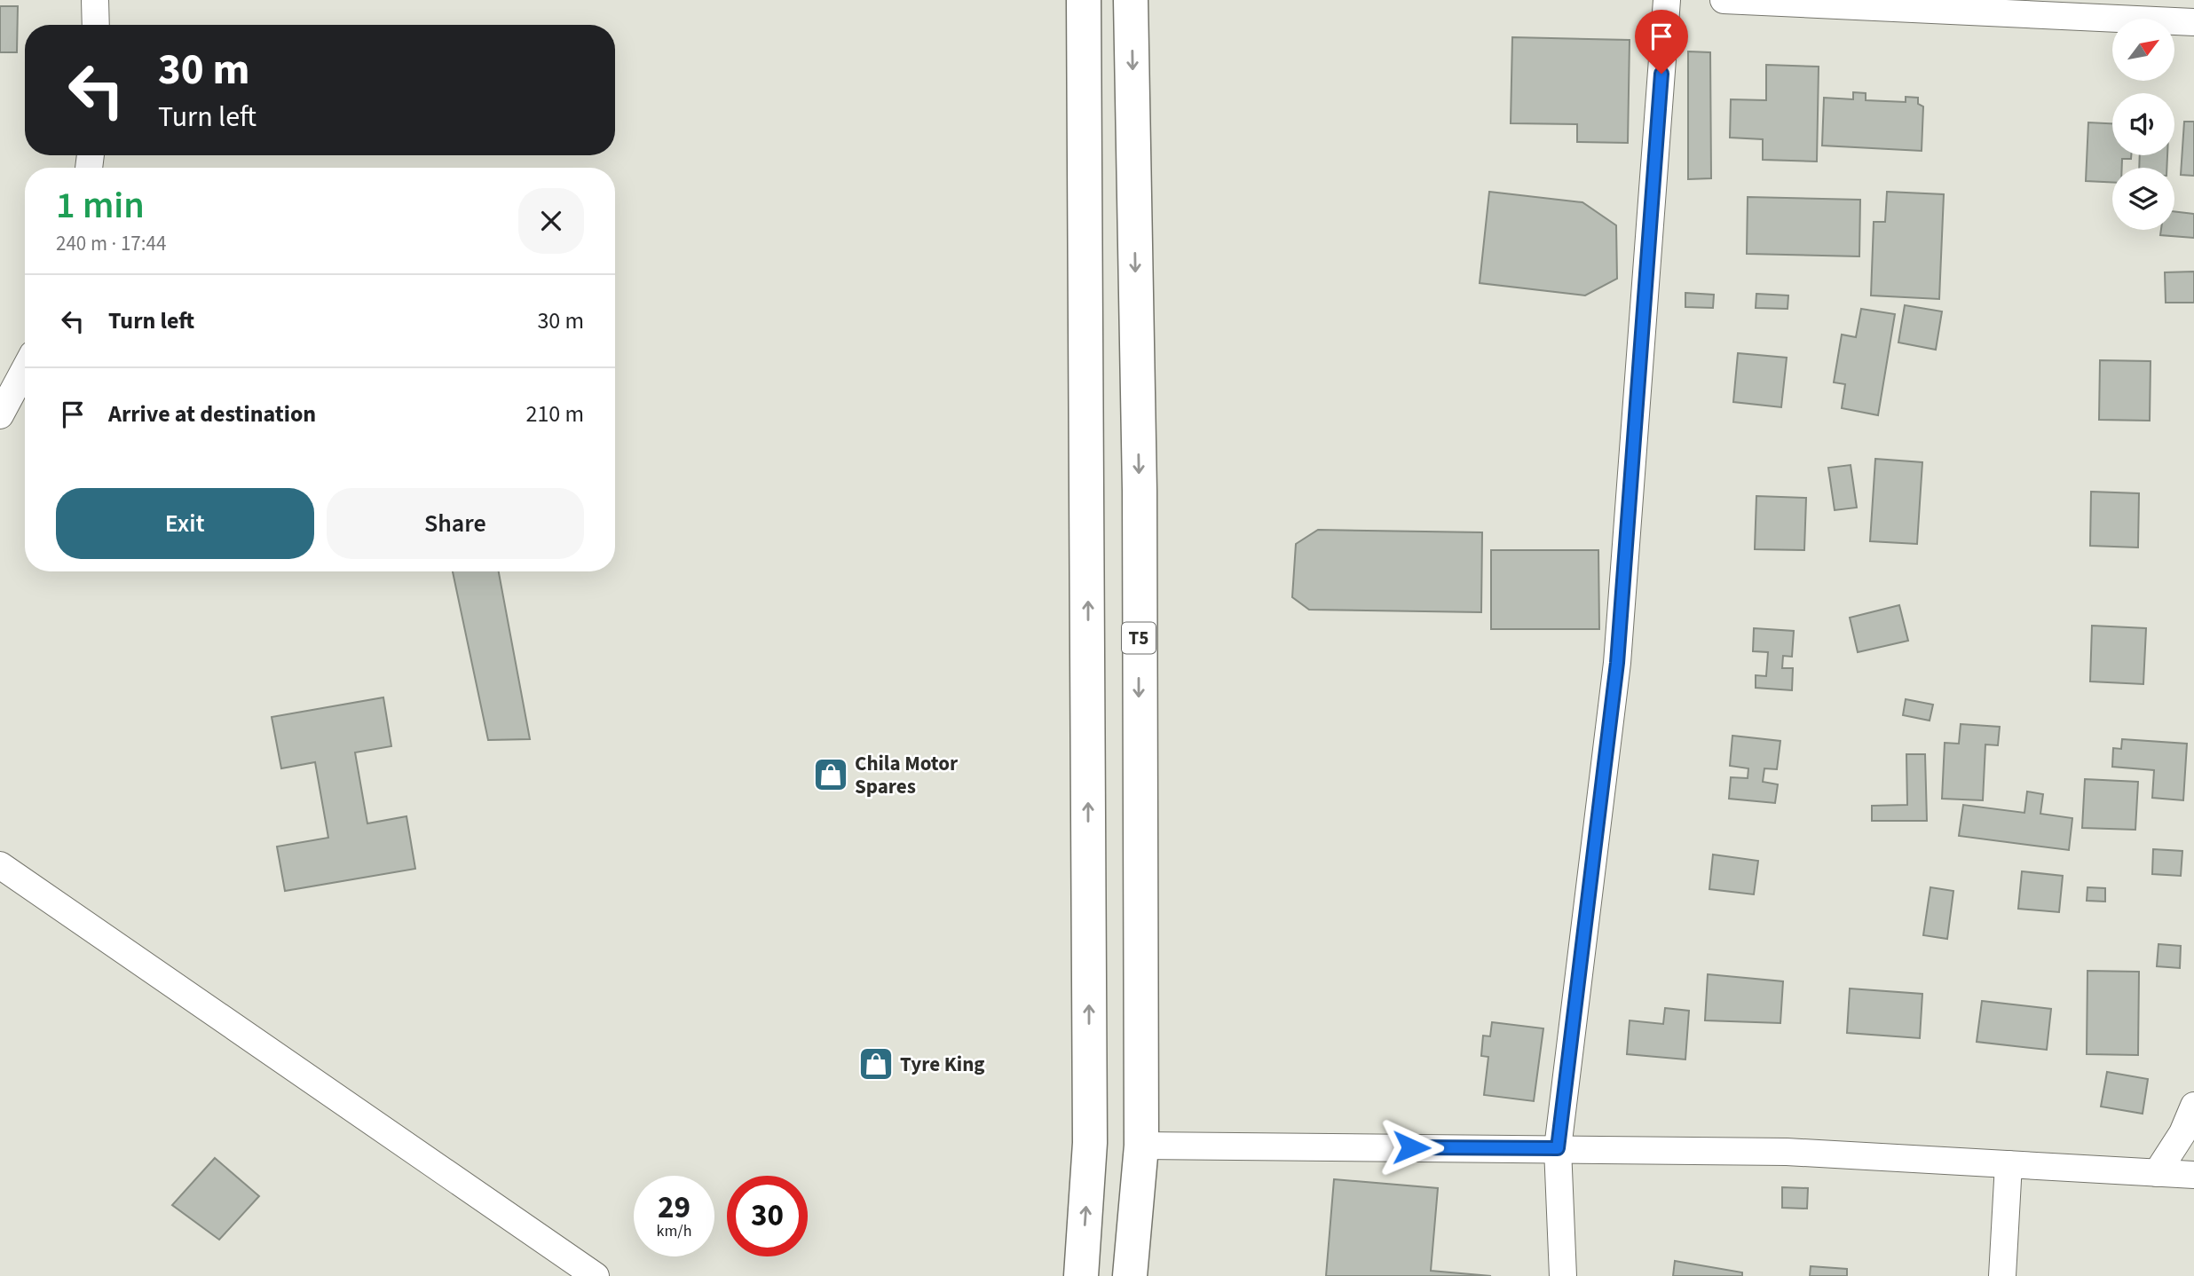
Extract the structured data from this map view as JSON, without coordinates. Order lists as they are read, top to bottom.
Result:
{
  "streets": {
    "highway": ["T5"]
  },
  "places": {
    "shop": ["Chila Motor Spares", "Tyre King"]
  },
  "north": "top right",
  "page": {
    "turn": ["30 m", "Turn left"],
    "heading": ["1 min", "240 m · 17:44"],
    "list": [
      {
        "name": "Turn left",
        "value": "30 m"
      },
      {
        "name": "Arrive at destination",
        "value": "210 m"
      }
    ],
    "buttons": ["Exit", "Share"],
    "speed": "29 km/h",
    "limit": "30"
  }
}
